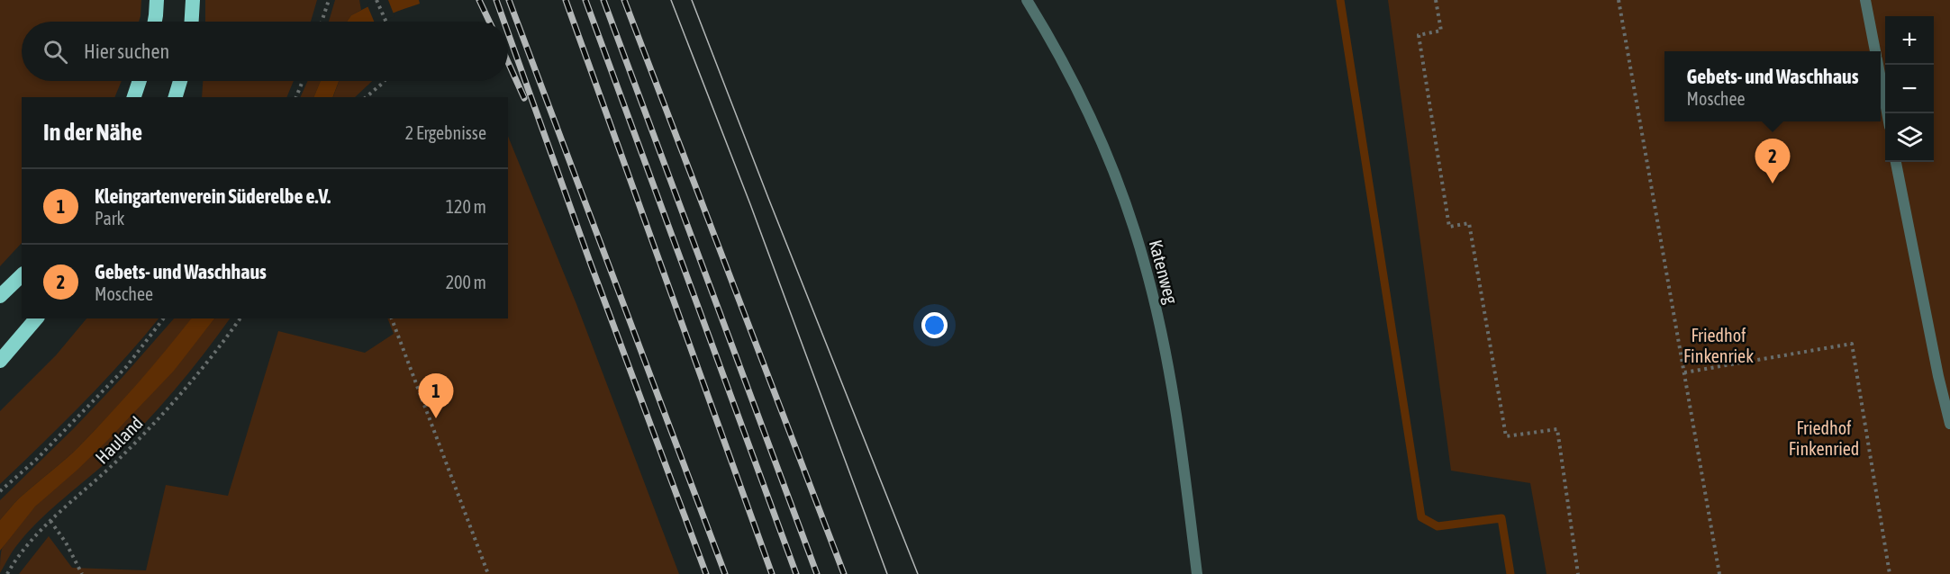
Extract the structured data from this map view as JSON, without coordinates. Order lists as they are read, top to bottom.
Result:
{
  "streets": {
    "street": ["Katenweg"],
    "path": ["Hauland"]
  },
  "parks": ["Friedhof Finkenriek", "Friedhof Finkenried"],
  "page": {
    "map_buttons": ["+", "−"],
    "search": "Hier suchen",
    "popup": ["Gebets- und Waschhaus", "Moschee"],
    "heading": ["In der Nähe", "2 Ergebnisse"],
    "pins": ["2", "1"],
    "list": [
      {
        "mark": "1",
        "name": "Kleingartenverein Süderelbe e.V.",
        "note": "Park",
        "value": "120 m"
      },
      {
        "mark": "2",
        "name": "Gebets- und Waschhaus",
        "note": "Moschee",
        "value": "200 m"
      }
    ]
  }
}
